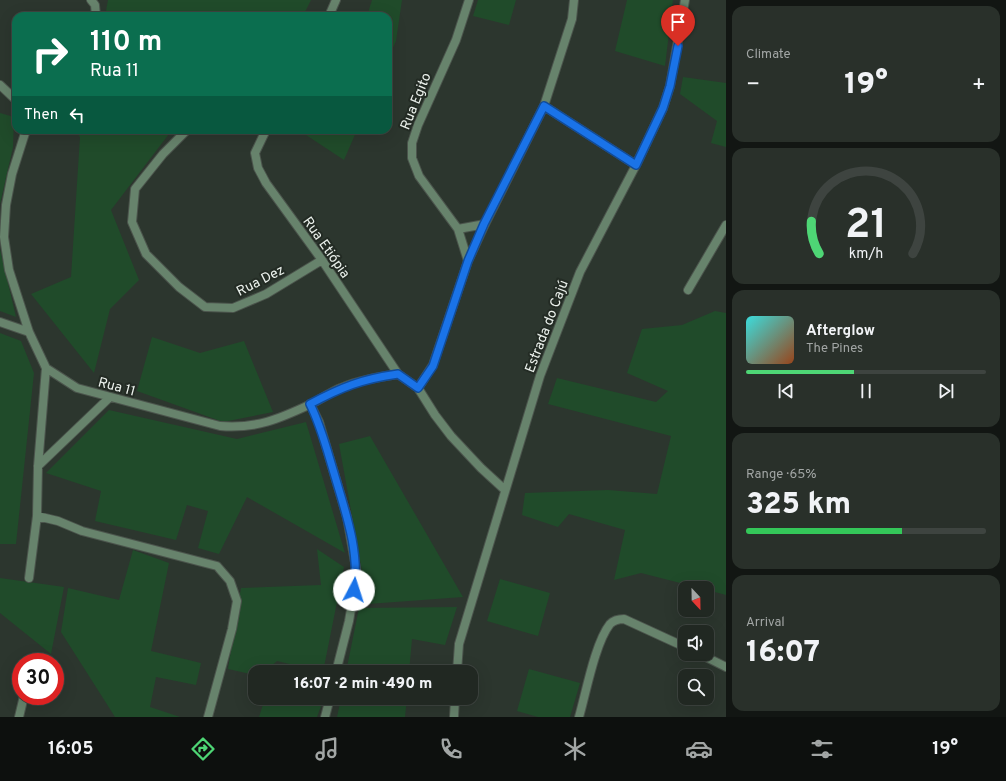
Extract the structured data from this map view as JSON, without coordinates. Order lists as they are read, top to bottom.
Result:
{
  "streets": {
    "street": [
      "Rua Egito",
      "Rua Etiópia",
      "Rua Dez",
      "Estrada do Cajú",
      "Rua 11"
    ]
  },
  "crossings": [
    ["Rua Etiópia", "Rua Dez"],
    ["Rua Etiópia", "Rua 11"]
  ],
  "north": "bottom",
  "page": {
    "tile": [
      "Climate",
      ["Range · 65%", "325 km"],
      ["Arrival", "16:07"]
    ],
    "turn": ["110 m", "Rua 11"],
    "heat": ["−", "19°", "+"],
    "then": "Then",
    "song": ["Afterglow", "The Pines"],
    "limit": "30",
    "trip": "16:07 · 2 min · 490 m",
    "tabs": ["16:05", "19°"],
    "gauge": ["21", "km/h"]
  }
}
